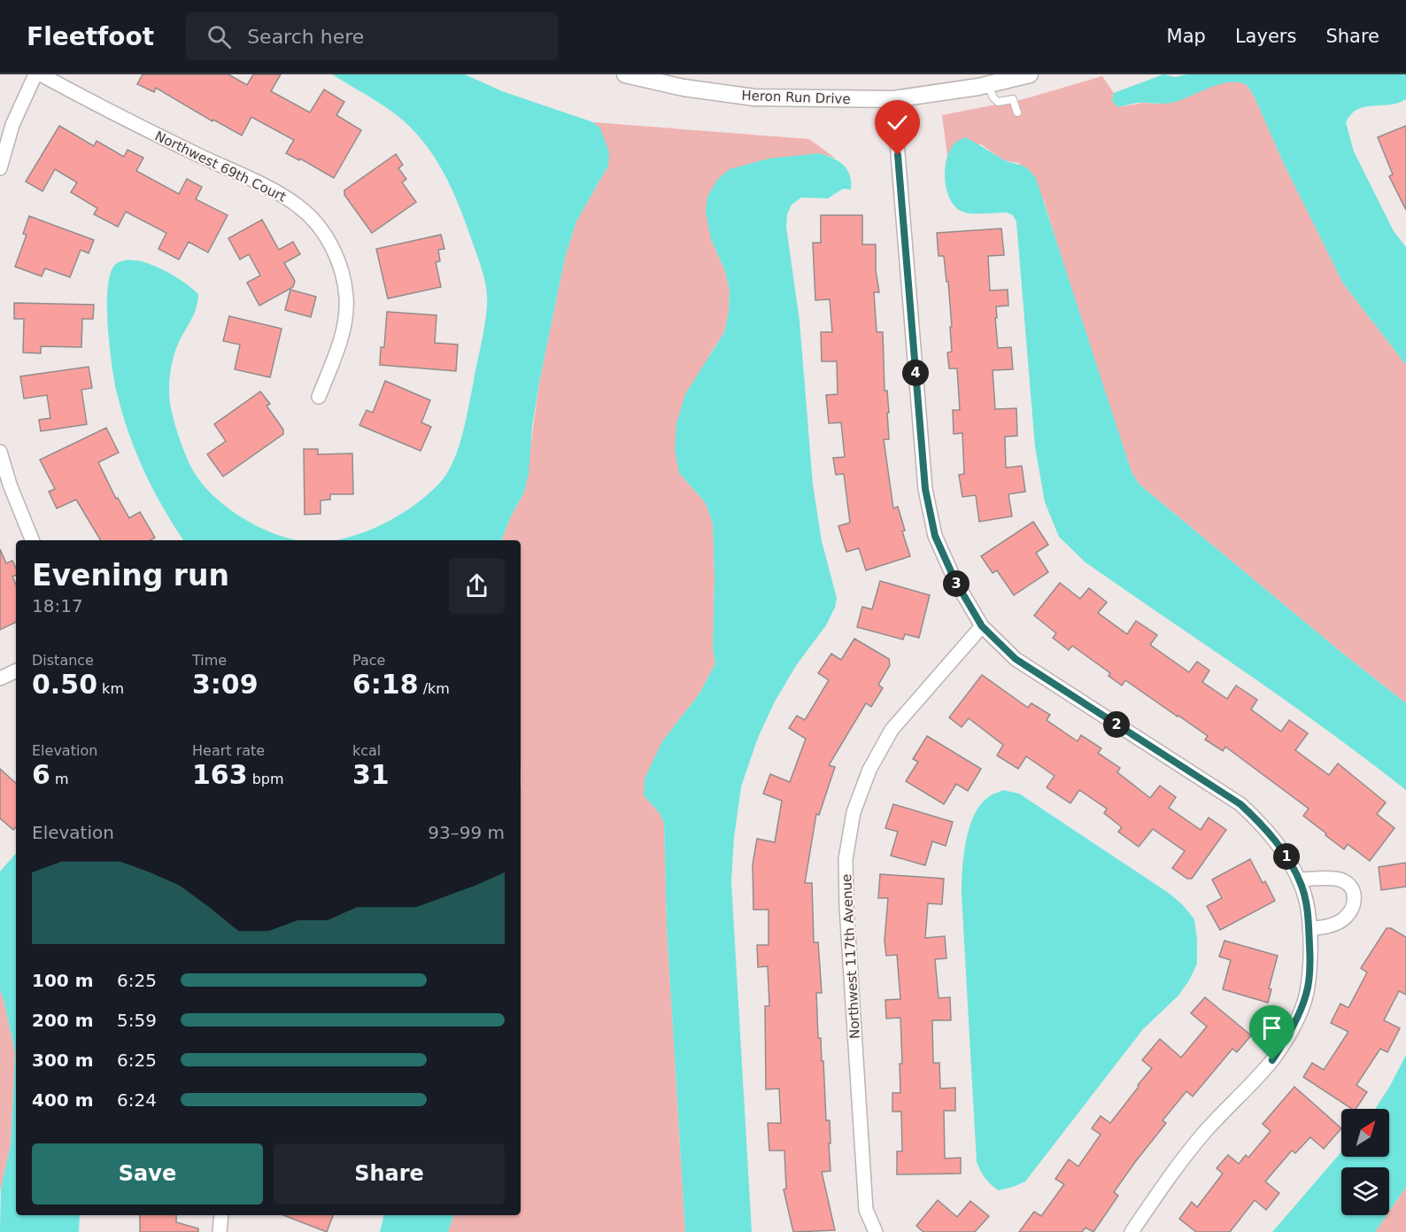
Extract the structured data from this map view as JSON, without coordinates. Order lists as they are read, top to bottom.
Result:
{
  "streets": {
    "street": ["Heron Run Drive", "Northwest 69th Court", "Northwest 117th Avenue"]
  },
  "north": "top right",
  "page": {
    "header": "Fleetfoot",
    "search": "Search here",
    "nav": ["Map", "Layers", "Share"],
    "pins": [
      "4",
      "3",
      "2",
      "1"
    ],
    "heading": ["Evening run", "18:17"],
    "stats": [
      ["Distance", "0.50 km"],
      ["Time", "3:09"],
      ["Pace", "6:18 /km"],
      ["Elevation", "6 m"],
      ["Heart rate", "163 bpm"],
      ["kcal", "31"]
    ],
    "chart": ["Elevation", "93–99 m"],
    "list": [
      {
        "name": "100 m",
        "note": "6:25"
      },
      {
        "name": "200 m",
        "note": "5:59"
      },
      {
        "name": "300 m",
        "note": "6:25"
      },
      {
        "name": "400 m",
        "note": "6:24"
      }
    ],
    "buttons": ["Save", "Share"]
  }
}
